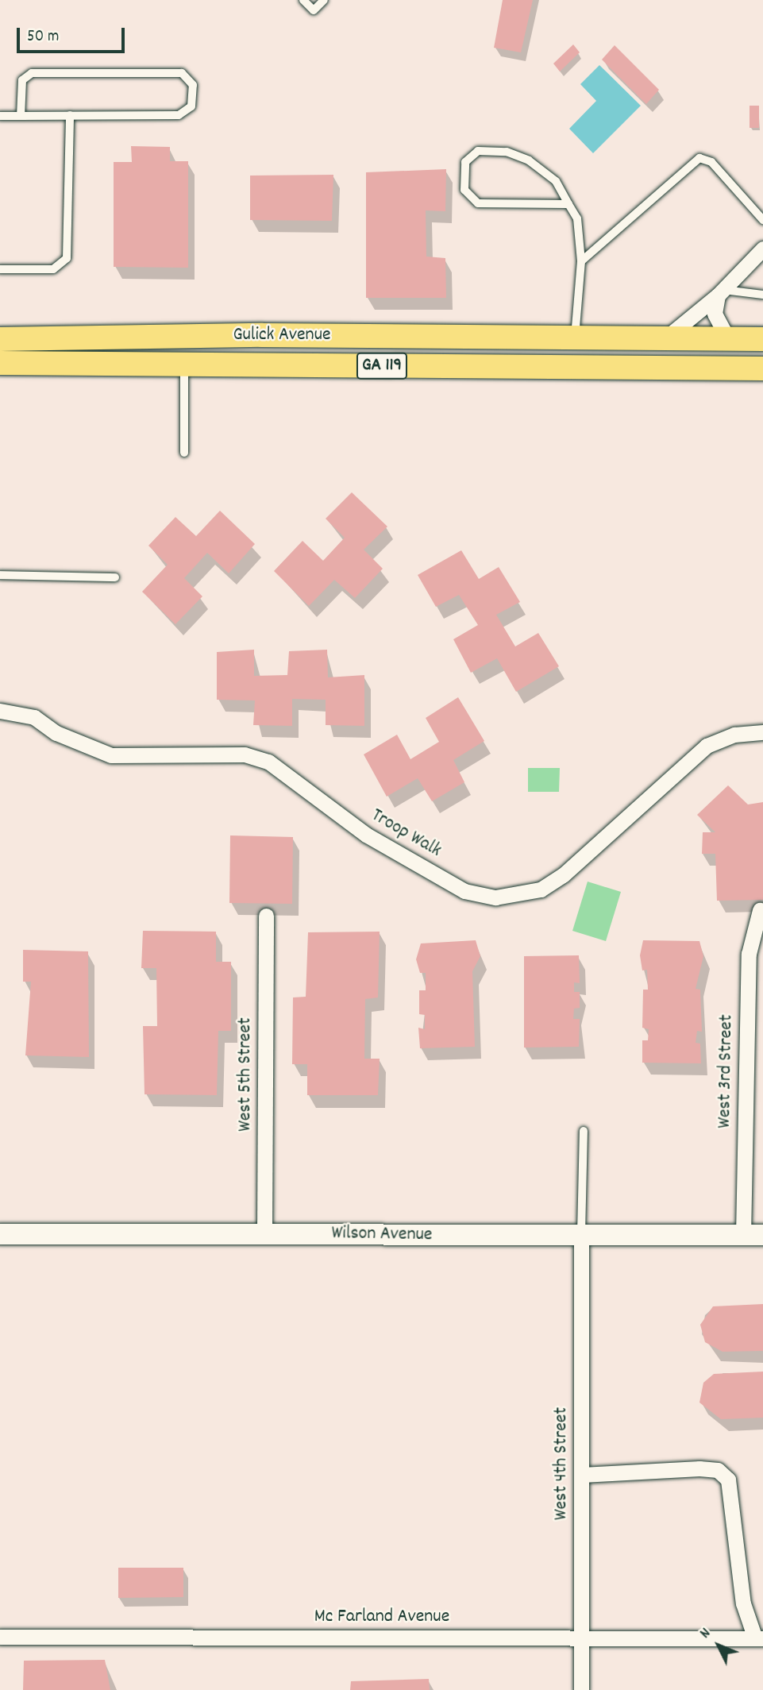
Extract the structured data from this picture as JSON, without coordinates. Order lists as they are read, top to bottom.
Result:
{
  "streets": {
    "main road": ["Gulick Avenue", "GA 119"],
    "street": [
      "Troop Walk",
      "West 3rd Street",
      "West 5th Street",
      "Wilson Avenue",
      "West 4th Street",
      "Mc Farland Avenue"
    ]
  },
  "crossings": [
    ["West 3rd Street", "Wilson Avenue"],
    ["West 5th Street", "Wilson Avenue"],
    ["Wilson Avenue", "West 4th Street"],
    ["West 4th Street", "Mc Farland Avenue"]
  ],
  "scale_bar": "50 m",
  "north": "top left"
}
